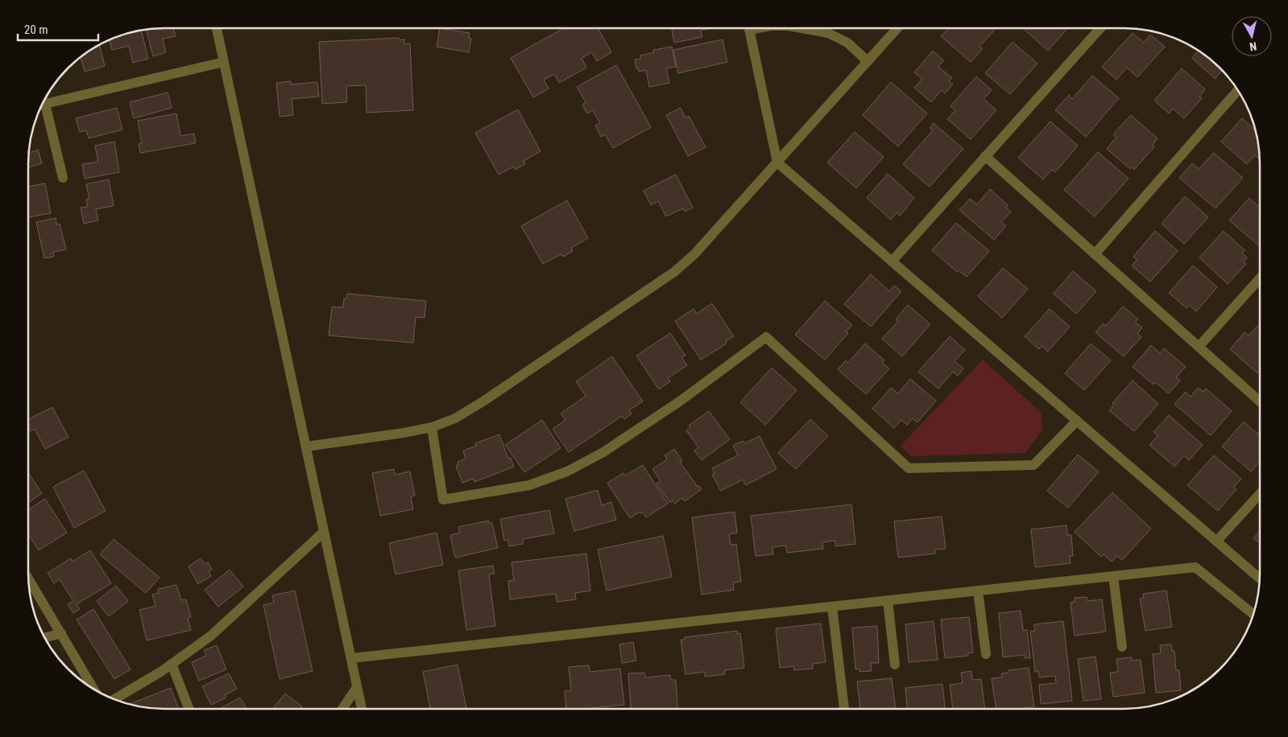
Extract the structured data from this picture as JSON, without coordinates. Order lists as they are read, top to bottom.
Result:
{
  "scale_bar": "20 m",
  "north": "bottom"
}
